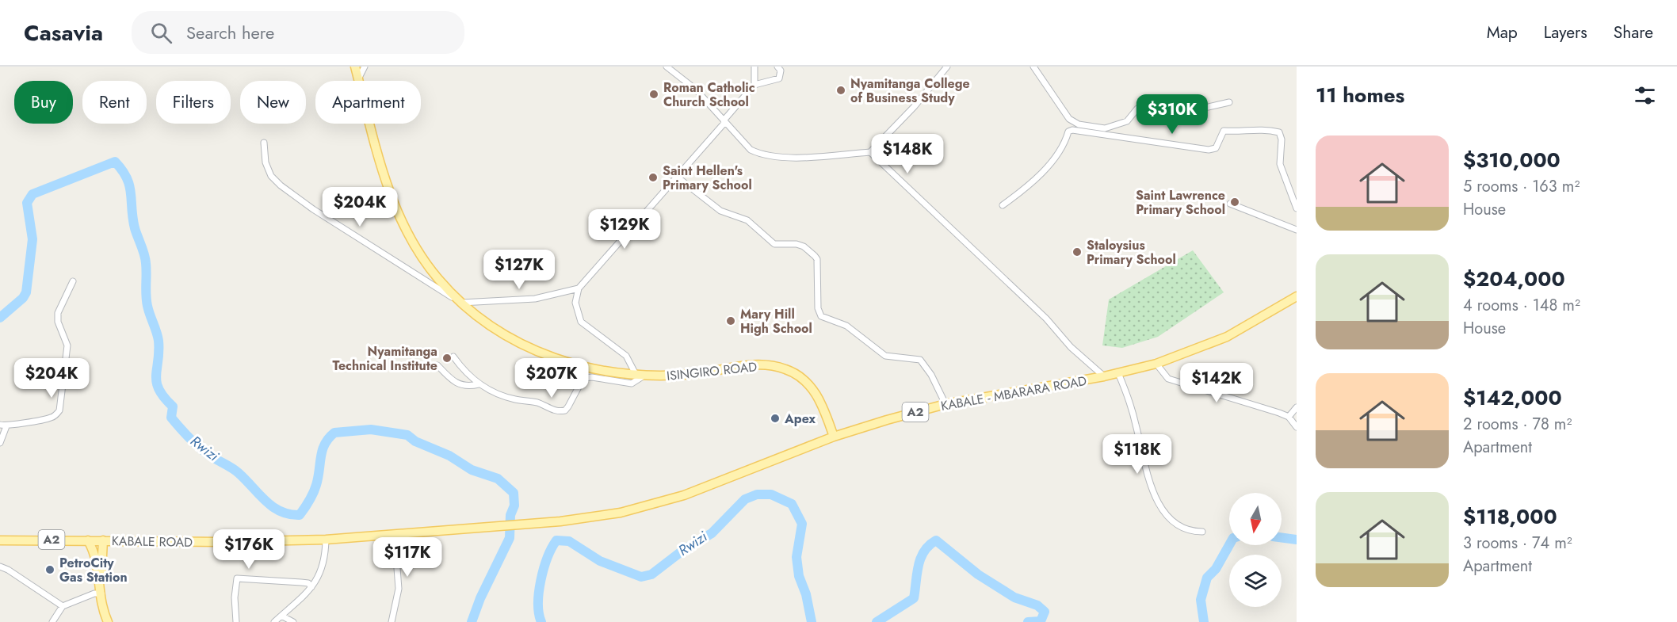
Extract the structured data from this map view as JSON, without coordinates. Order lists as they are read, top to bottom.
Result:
{
  "streets": {
    "main road": [
      "ISINGIRO ROAD",
      "KABALE - MBARARA ROAD",
      "A2",
      "KABALE ROAD"
    ]
  },
  "crossings": [
    ["ISINGIRO ROAD", "KABALE - MBARARA ROAD"],
    ["KABALE - MBARARA ROAD", "KABALE ROAD"]
  ],
  "water": ["Rwizi"],
  "places": [
    "Nyamitanga College of Business Study",
    "Roman Catholic Church School",
    "Saint Hellen's Primary School",
    "Saint Lawrence Primary School",
    "Staloysius Primary School",
    "Mary Hill High School",
    "Nyamitanga Technical Institute",
    "Apex",
    "PetroCity Gas Station"
  ],
  "north": "bottom",
  "page": {
    "header": "Casavia",
    "search": "Search here",
    "nav": ["Map", "Layers", "Share"],
    "heading": "11 homes",
    "chip": [
      "Buy",
      "Rent",
      "Filters",
      "New",
      "Apartment"
    ],
    "price": [
      "$310K",
      "$148K",
      "$204K",
      "$129K",
      "$127K",
      "$204K",
      "$207K",
      "$142K",
      "$118K",
      "$176K",
      "$117K"
    ],
    "list": [
      {
        "name": "$310,000",
        "note": "5 rooms · 163 m² · House"
      },
      {
        "name": "$204,000",
        "note": "4 rooms · 148 m² · House"
      },
      {
        "name": "$142,000",
        "note": "2 rooms · 78 m² · Apartment"
      },
      {
        "name": "$118,000",
        "note": "3 rooms · 74 m² · Apartment"
      }
    ]
  }
}
